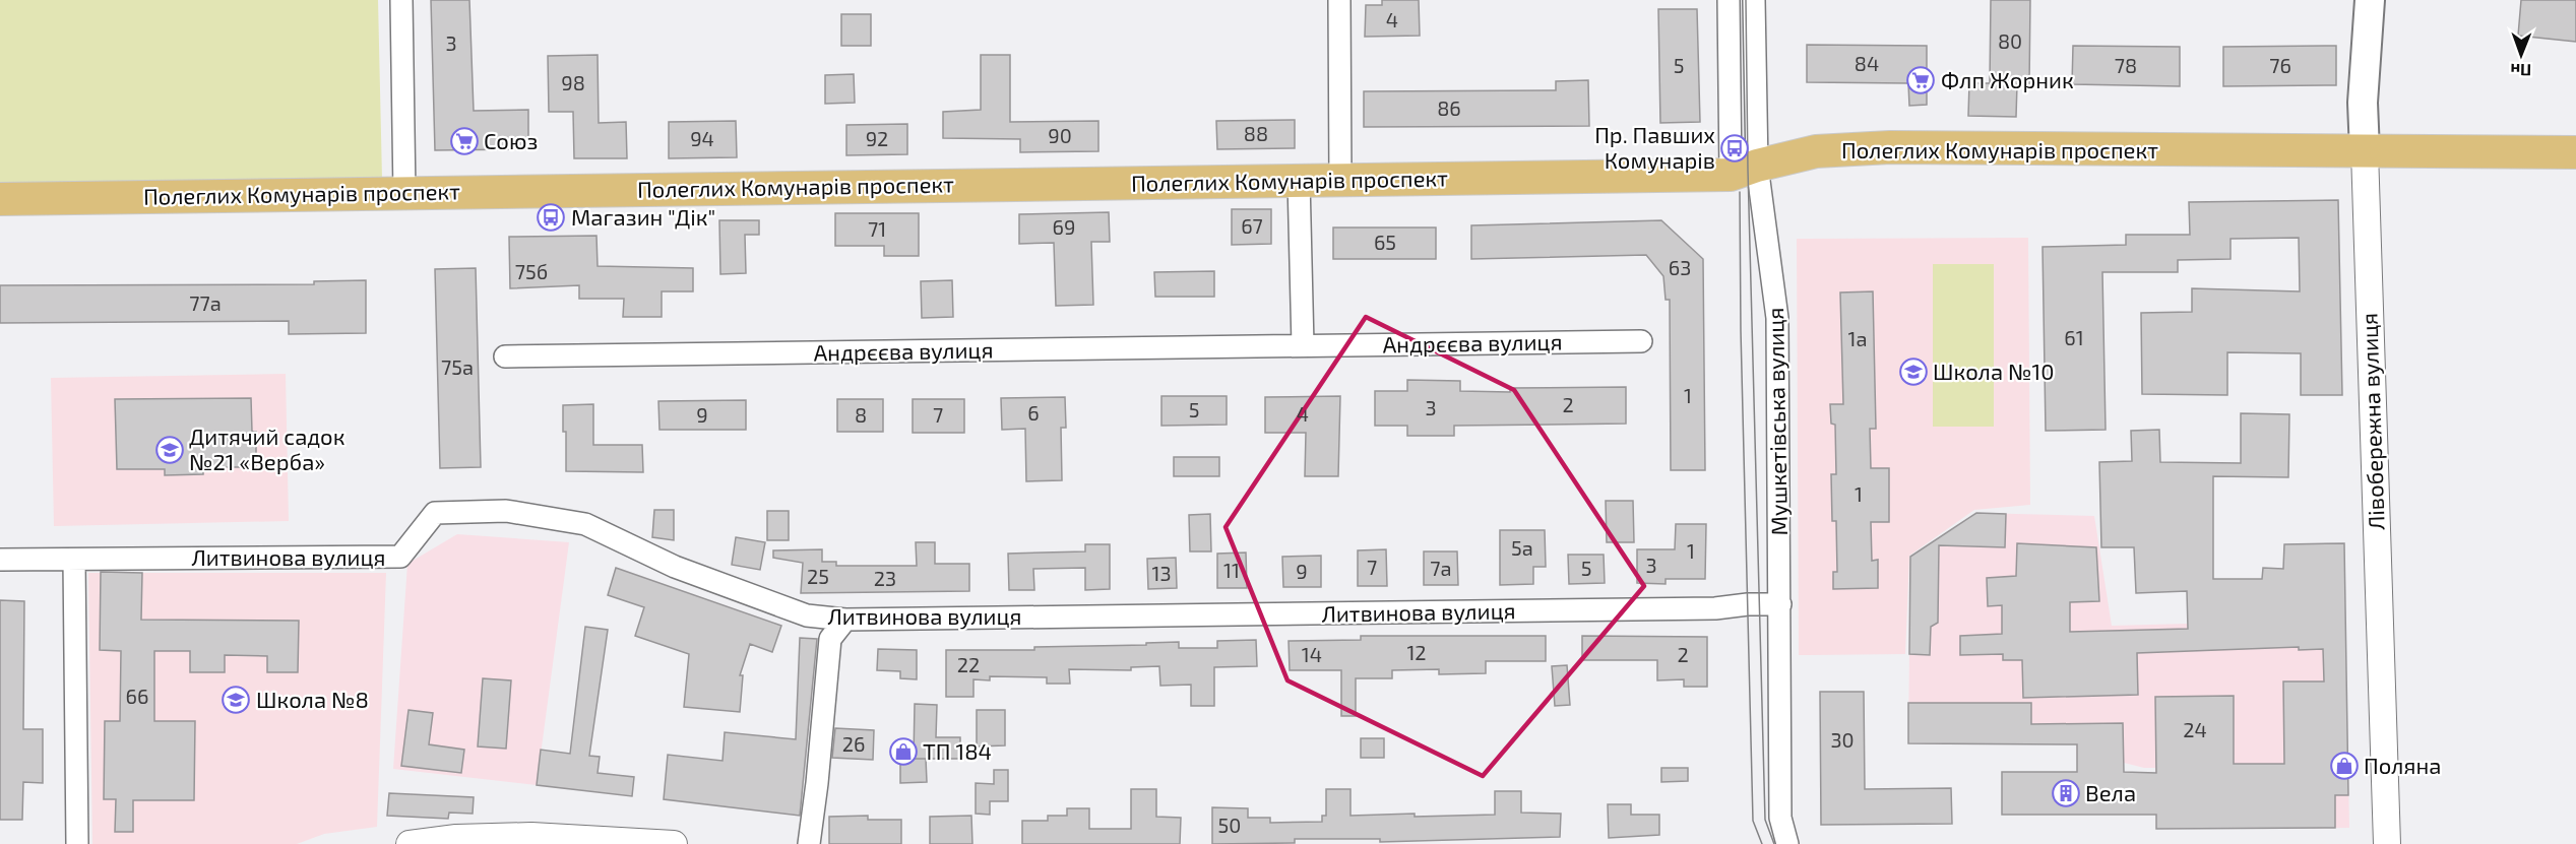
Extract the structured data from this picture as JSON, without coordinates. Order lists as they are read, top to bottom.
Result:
{
  "streets": {
    "main road": ["Полеглих Комунарів проспект", "Лівобережна вулиця"],
    "street": ["Андрєєва вулиця", "Мушкетівська вулиця", "Литвинова вулиця"]
  },
  "crossings": [
    ["Полеглих Комунарів проспект", "Мушкетівська вулиця"],
    ["Полеглих Комунарів проспект", "Лівобережна вулиця"],
    ["Мушкетівська вулиця", "Литвинова вулиця"]
  ],
  "places": {
    "supermarket": ["Флп Жорник", "Союз"],
    "bus stop": ["Пр. Павших Комунарiв", "Магазин \"Дік\""],
    "school or university": ["Школа №10", "Дитячий садок №21 «Верба»", "Школа №8"],
    "shop": ["ТП 184", "Поляна"],
    "building": ["Вела"]
  },
  "house_numbers": [
    "4",
    "80",
    "3",
    "84",
    "5",
    "78",
    "76",
    "98",
    "86",
    "88",
    "90",
    "94",
    "92",
    "67",
    "69",
    "71",
    "65",
    "63",
    "75б",
    "77а",
    "61",
    "1а",
    "75а",
    "1",
    "2",
    "3",
    "5",
    "6",
    "4",
    "9",
    "8",
    "7",
    "1",
    "5а",
    "1",
    "3",
    "7",
    "7а",
    "5",
    "11",
    "9",
    "13",
    "25",
    "23",
    "12",
    "14",
    "2",
    "22",
    "66",
    "24",
    "30",
    "26",
    "50"
  ],
  "north": "bottom"
}
